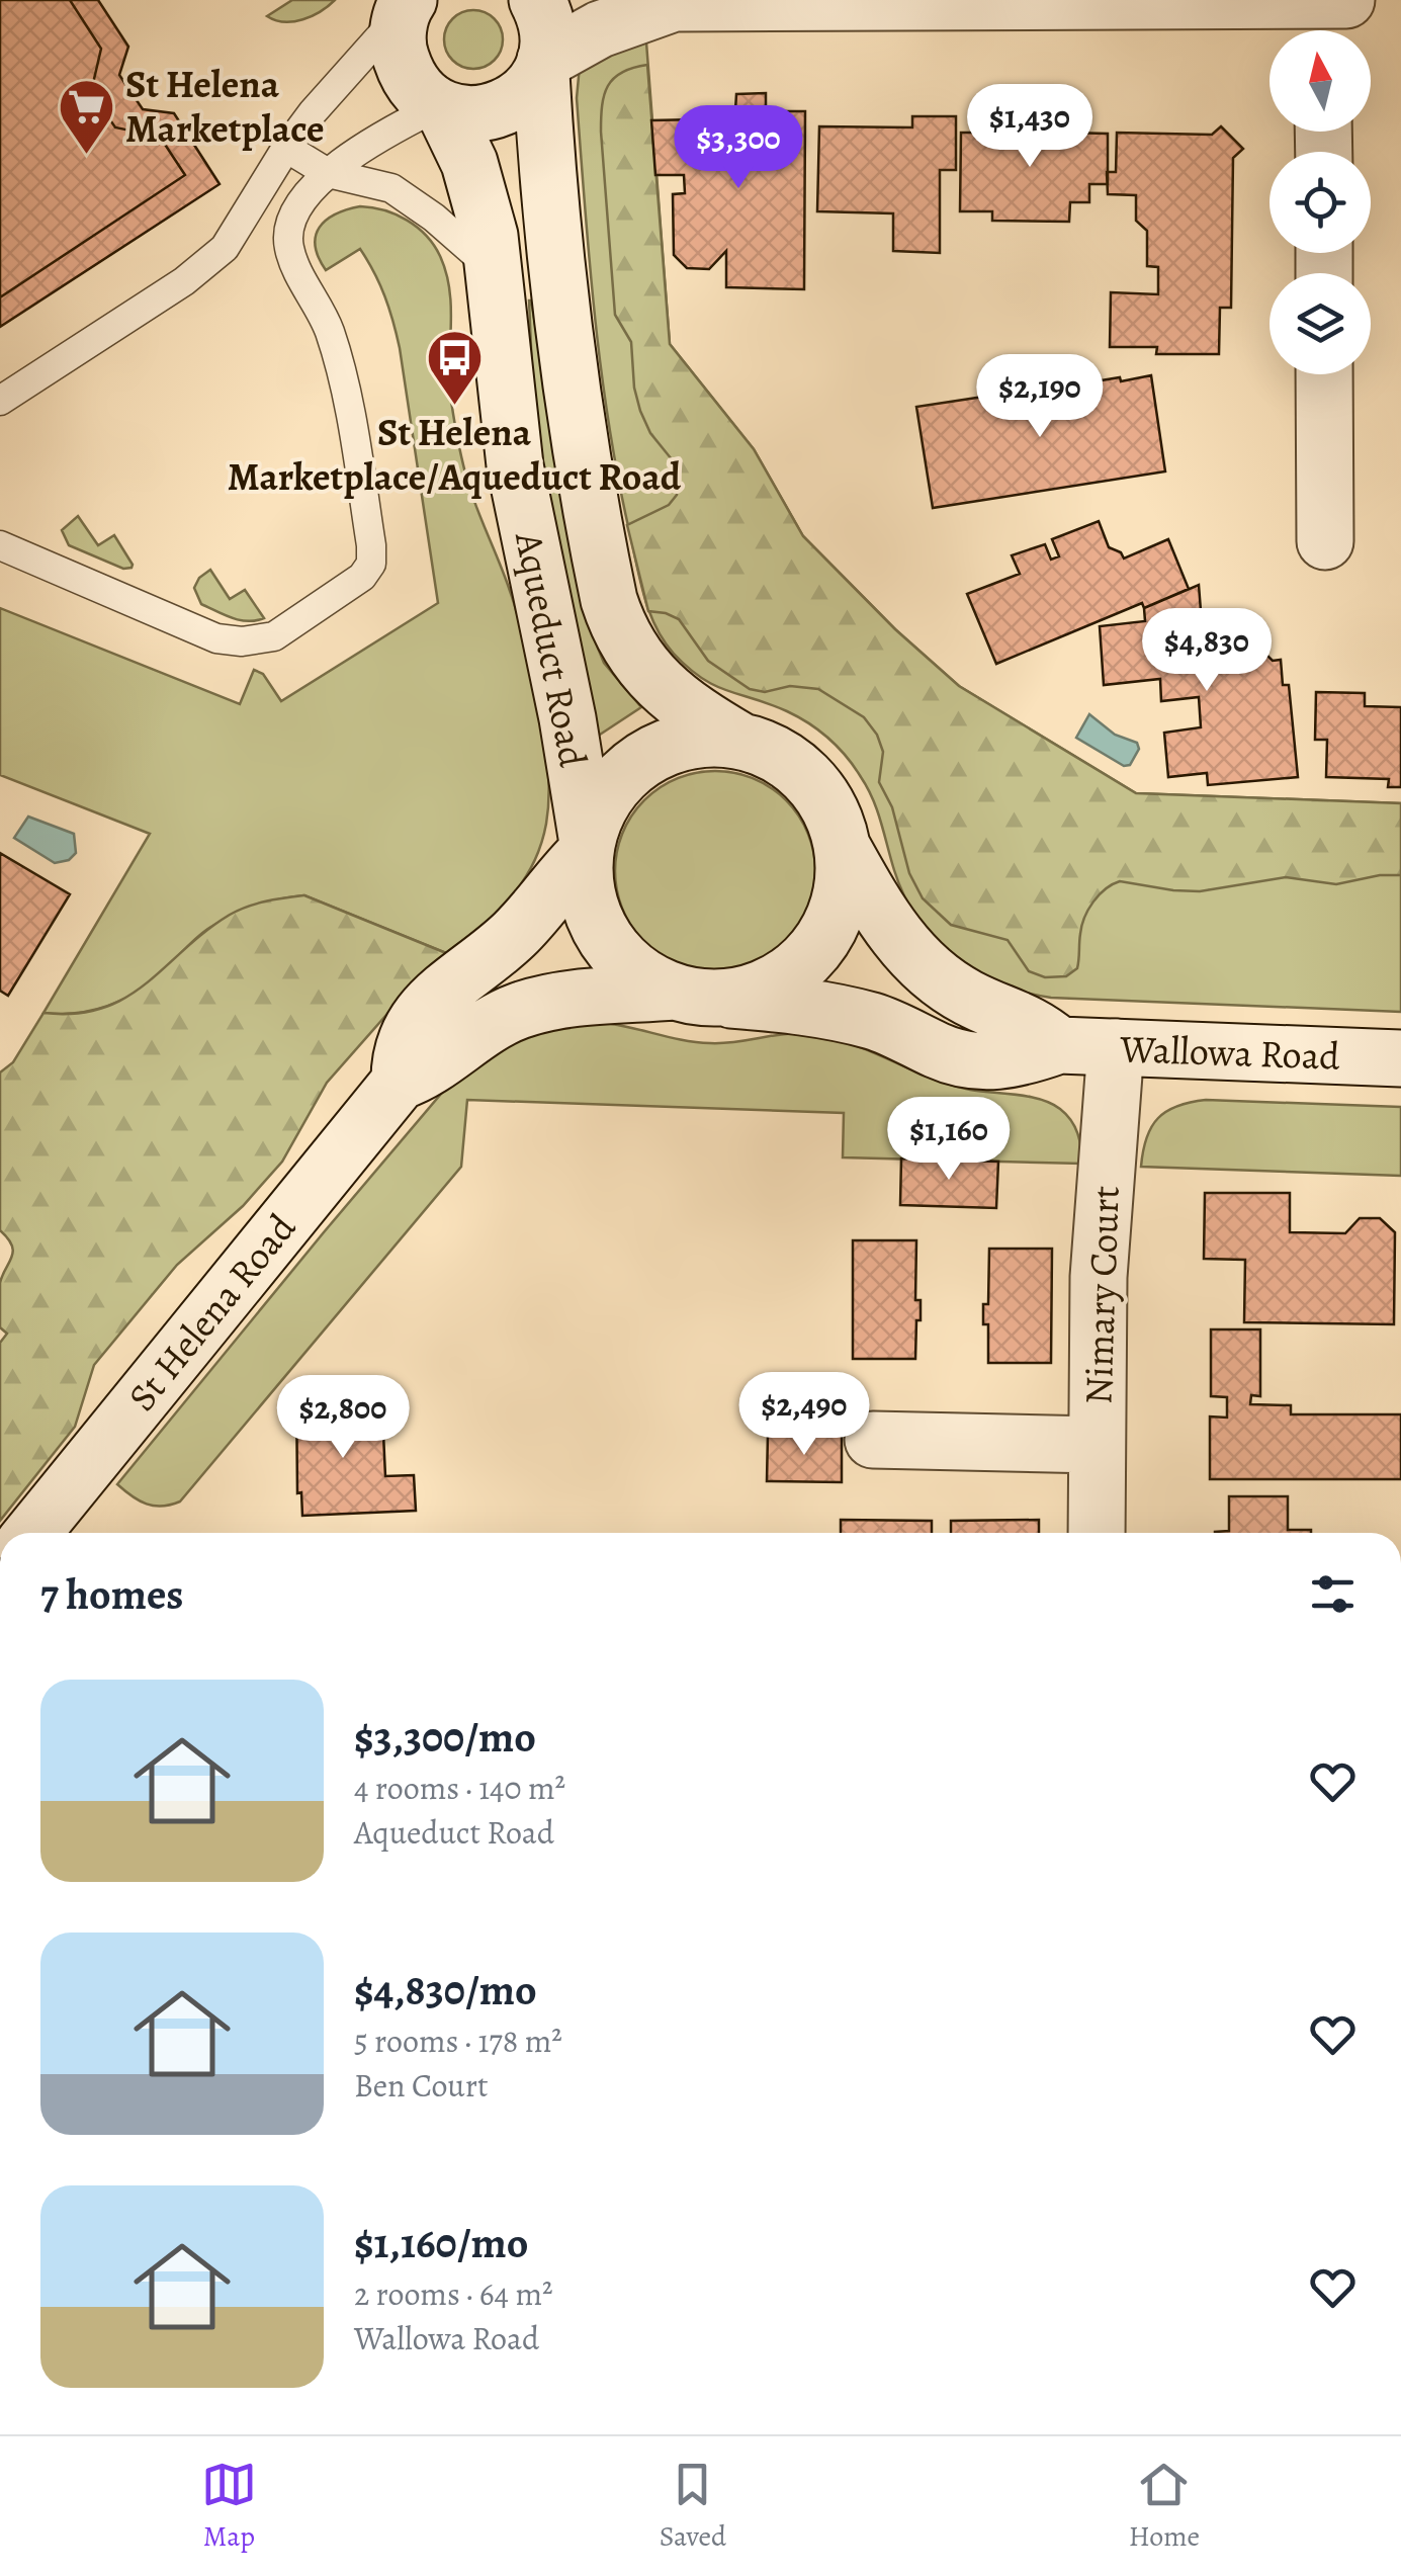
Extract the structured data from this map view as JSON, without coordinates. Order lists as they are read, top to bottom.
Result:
{
  "streets": {
    "main road": [
      "Aqueduct Road",
      "Wallowa Road",
      "Nimary Court",
      "St Helena Road"
    ]
  },
  "crossings": [
    ["Aqueduct Road", "Wallowa Road"],
    ["Aqueduct Road", "St Helena Road"],
    ["Wallowa Road", "Nimary Court"],
    ["Wallowa Road", "St Helena Road"]
  ],
  "places": {
    "supermarket": ["St Helena Marketplace"],
    "bus stop": ["St Helena Marketplace/Aqueduct Road"]
  },
  "north": "top",
  "page": {
    "price": [
      "$1,430",
      "$3,300",
      "$2,190",
      "$4,830",
      "$1,160",
      "$2,490",
      "$2,800"
    ],
    "heading": "7 homes",
    "list": [
      {
        "name": "$3,300/mo",
        "note": "4 rooms · 140 m² · Aqueduct Road"
      },
      {
        "name": "$4,830/mo",
        "note": "5 rooms · 178 m² · Ben Court"
      },
      {
        "name": "$1,160/mo",
        "note": "2 rooms · 64 m² · Wallowa Road"
      }
    ],
    "tabs": ["Map", "Saved", "Home"]
  }
}
